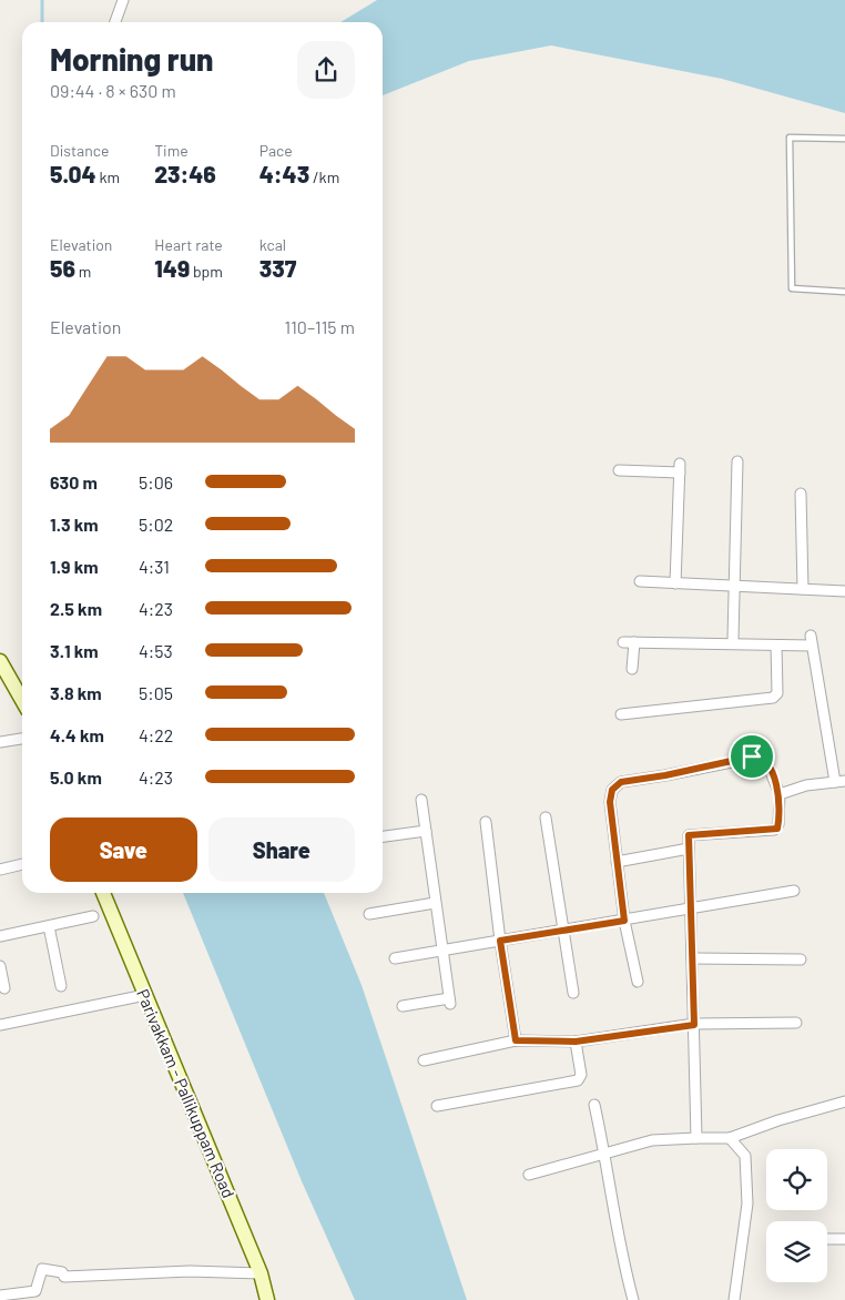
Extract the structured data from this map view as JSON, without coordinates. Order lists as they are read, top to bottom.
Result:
{
  "streets": {
    "street": ["Parivakkam - Pallikuppam Road"]
  },
  "page": {
    "heading": ["Morning run", "09:44 · 8 × 630 m"],
    "stats": [
      ["Distance", "5.04 km"],
      ["Time", "23:46"],
      ["Pace", "4:43 /km"],
      ["Elevation", "56 m"],
      ["Heart rate", "149 bpm"],
      ["kcal", "337"]
    ],
    "chart": ["Elevation", "110–115 m"],
    "list": [
      {
        "name": "630 m",
        "note": "5:06"
      },
      {
        "name": "1.3 km",
        "note": "5:02"
      },
      {
        "name": "1.9 km",
        "note": "4:31"
      },
      {
        "name": "2.5 km",
        "note": "4:23"
      },
      {
        "name": "3.1 km",
        "note": "4:53"
      },
      {
        "name": "3.8 km",
        "note": "5:05"
      },
      {
        "name": "4.4 km",
        "note": "4:22"
      },
      {
        "name": "5.0 km",
        "note": "4:23"
      }
    ],
    "buttons": ["Save", "Share"]
  }
}
